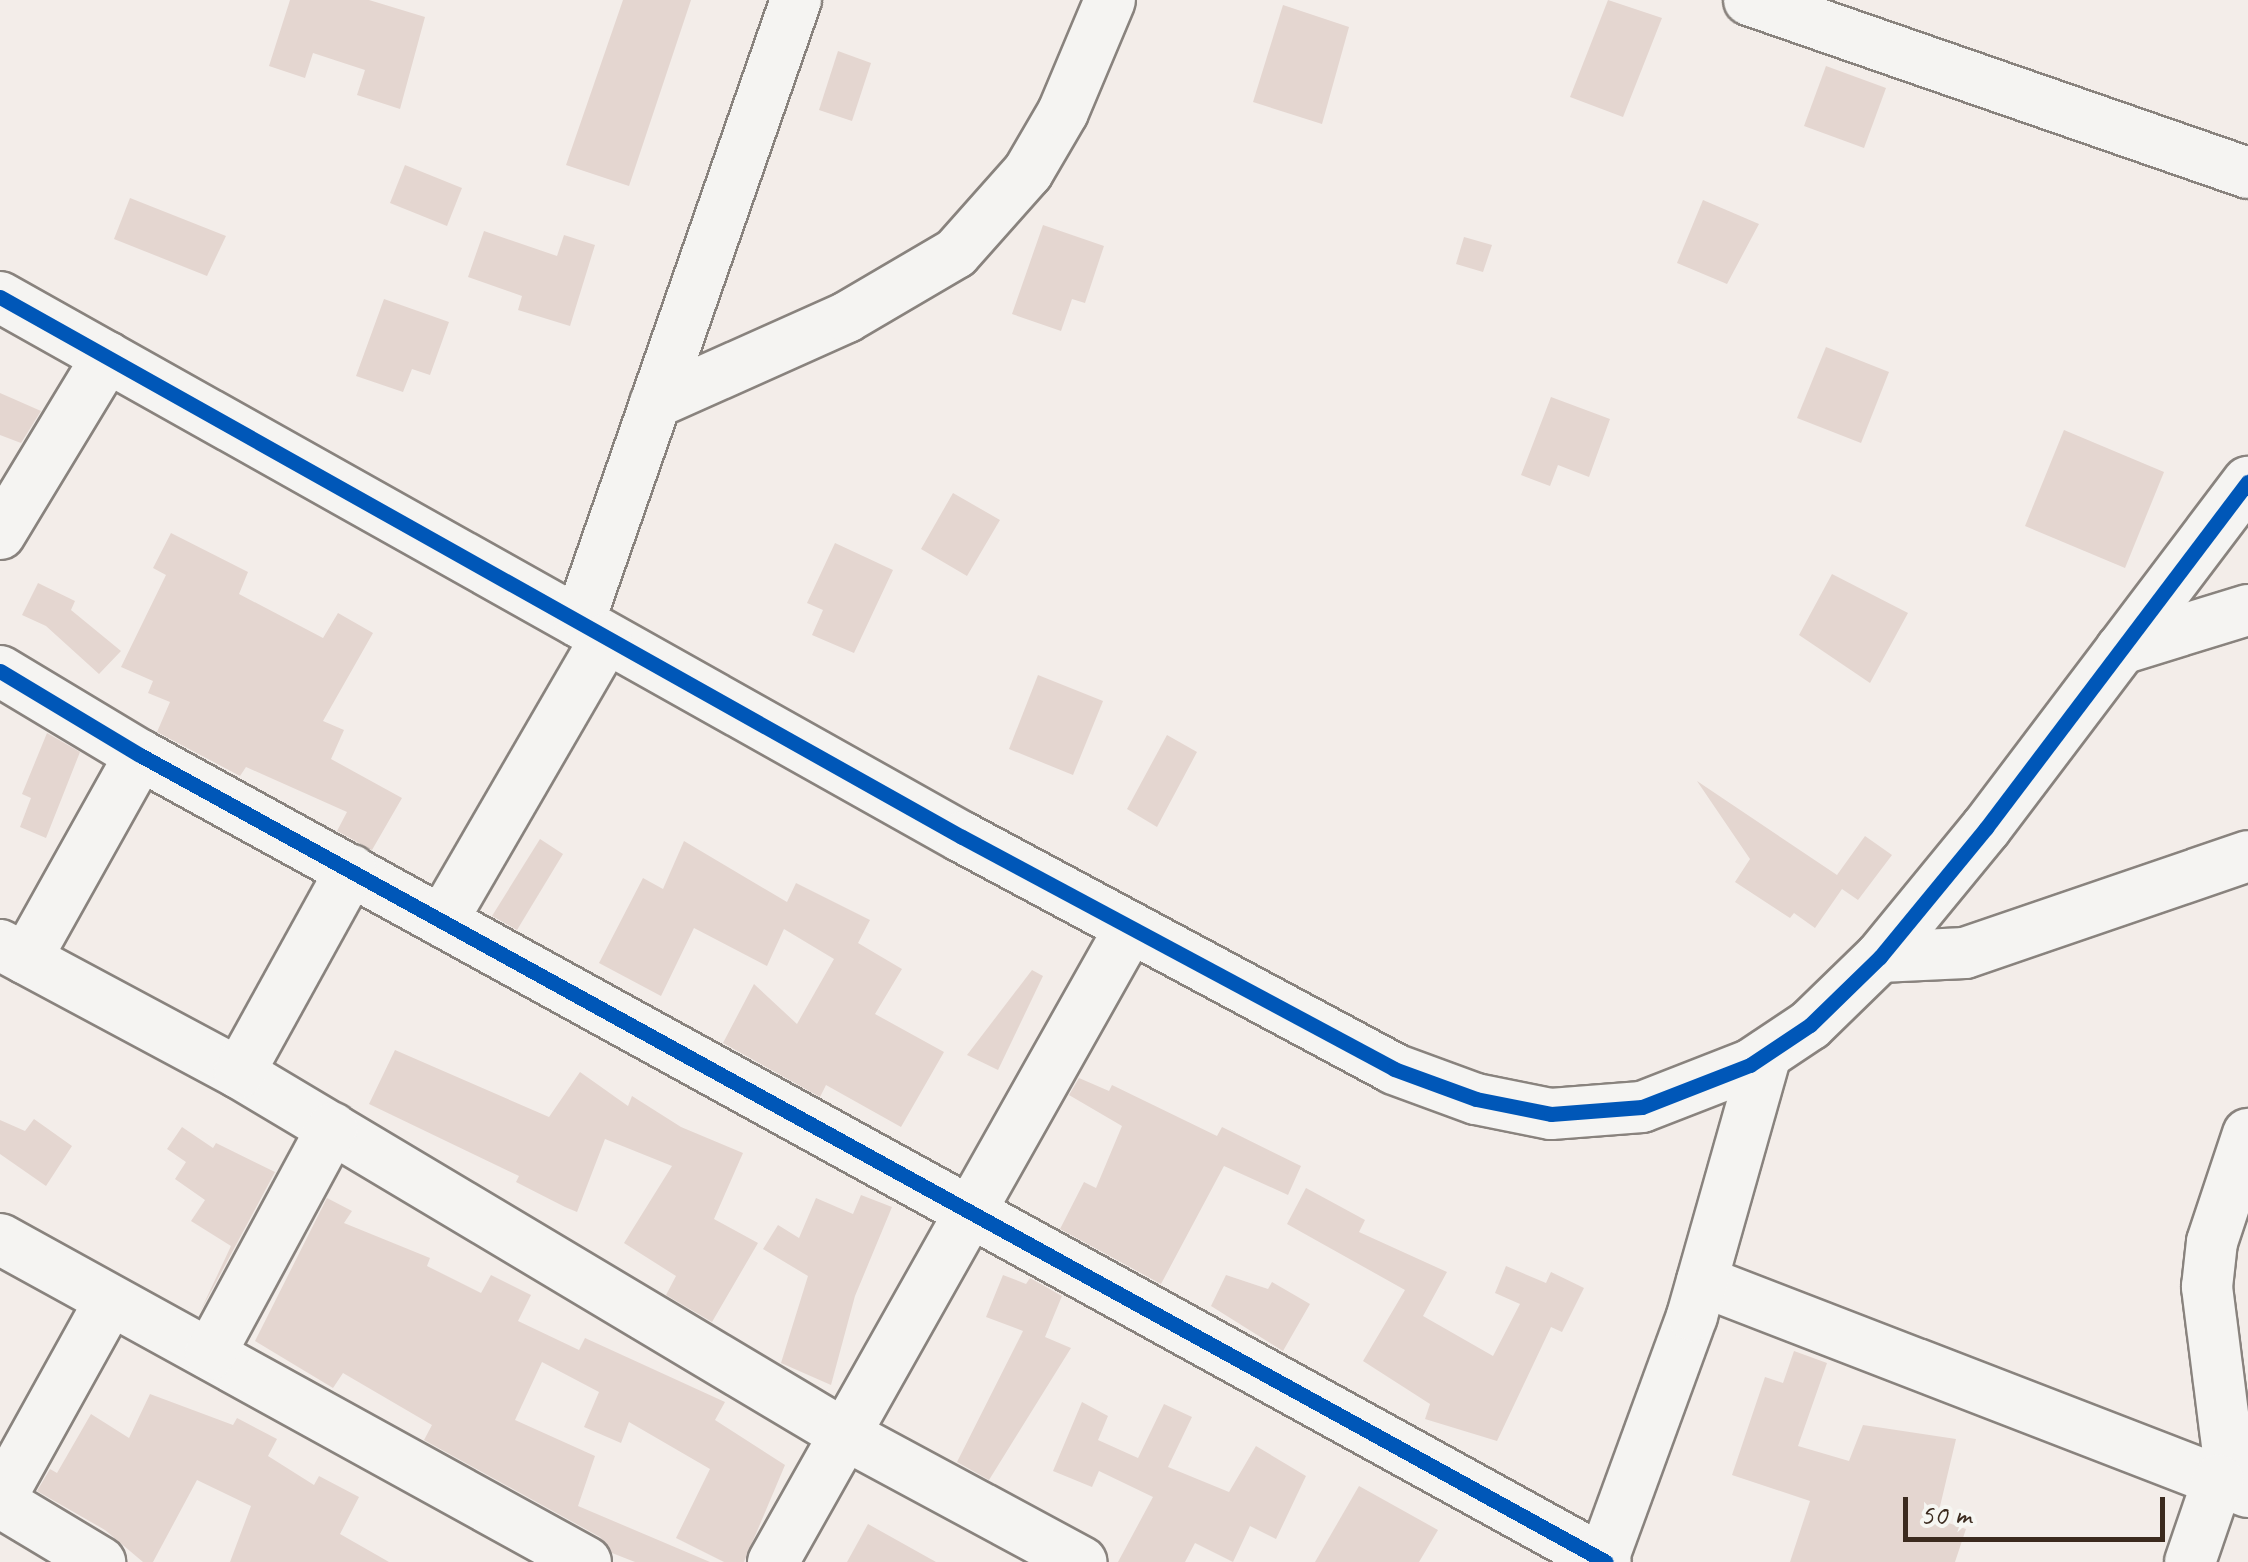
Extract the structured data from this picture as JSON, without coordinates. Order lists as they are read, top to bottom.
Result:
{
  "scale_bar": "50 m"
}
